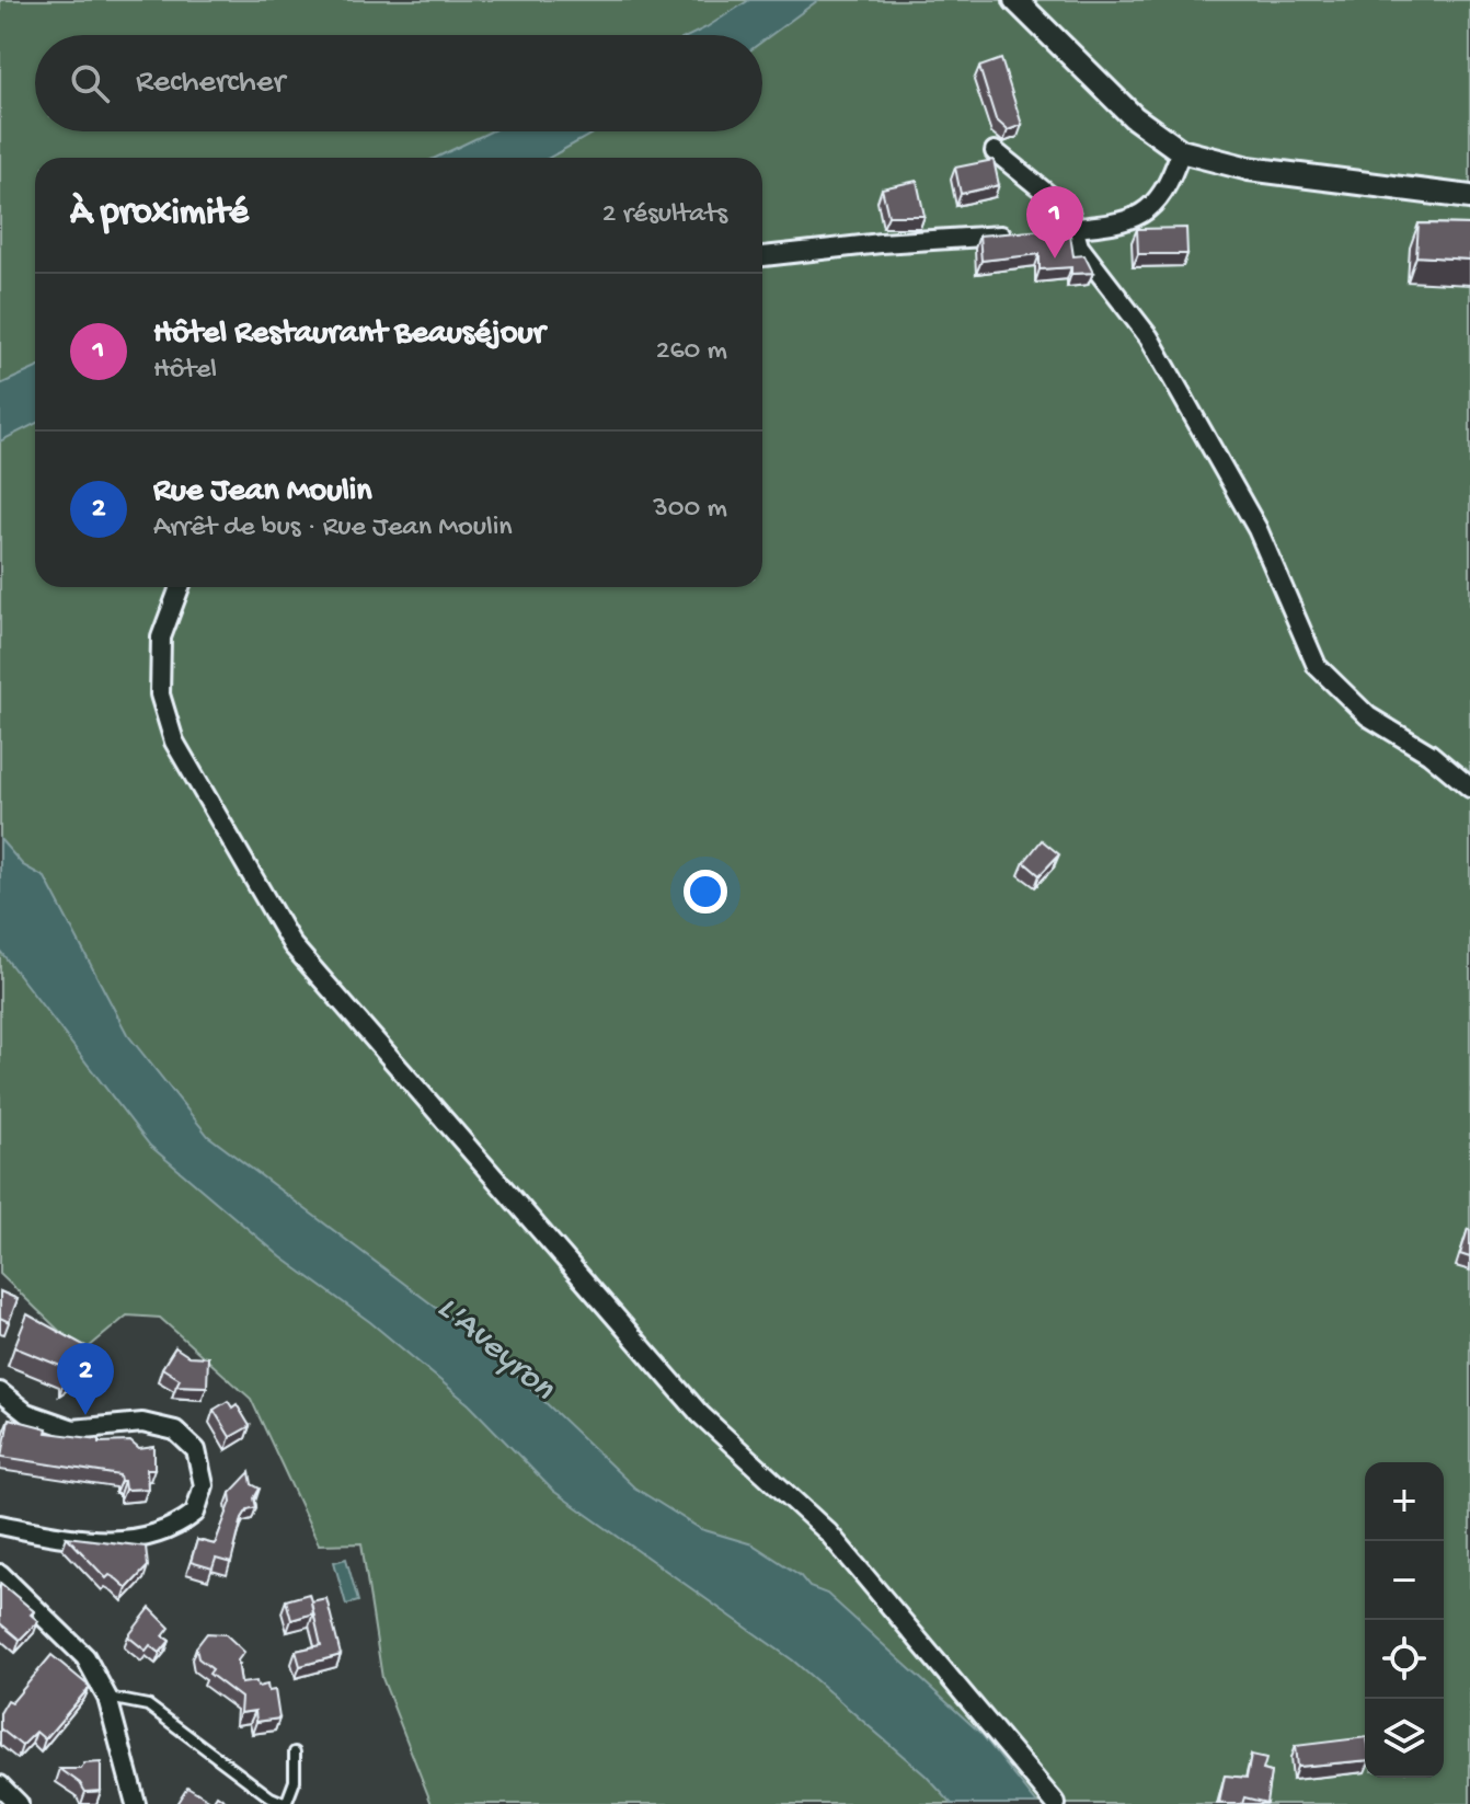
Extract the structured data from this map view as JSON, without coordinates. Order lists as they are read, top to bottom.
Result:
{
  "water": ["L'Aveyron"],
  "page": {
    "search": "Rechercher",
    "heading": ["À proximité", "2 résultats"],
    "pins": ["1", "2"],
    "list": [
      {
        "mark": "1",
        "name": "Hôtel Restaurant Beauséjour",
        "note": "Hôtel",
        "value": "260 m"
      },
      {
        "mark": "2",
        "name": "Rue Jean Moulin",
        "note": "Arrêt de bus · Rue Jean Moulin",
        "value": "300 m"
      }
    ],
    "map_buttons": ["+", "−"]
  }
}
